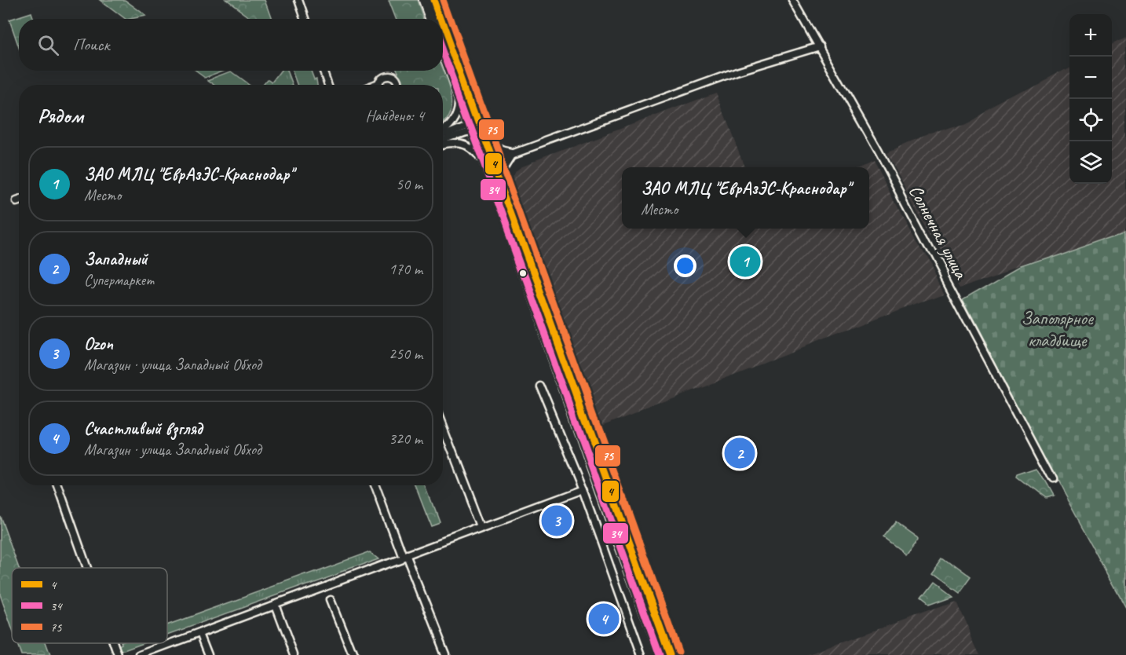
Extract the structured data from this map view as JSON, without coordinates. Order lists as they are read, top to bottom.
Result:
{
  "streets": {
    "street": ["Солнечная улица"]
  },
  "parks": ["Заполярное кладбище"],
  "lines": ["transit line 4", "transit line 75", "transit line 34"],
  "legend": ["4", "34", "75"],
  "page": {
    "map_buttons": ["+", "−"],
    "search": "Поиск",
    "heading": ["Рядом", "Найдено: 4"],
    "list": [
      {
        "mark": "1",
        "name": "ЗАО МЛЦ \"ЕврАзЭС-Краснодар\"",
        "note": "Место",
        "value": "50 m"
      },
      {
        "mark": "2",
        "name": "Западный",
        "note": "Супермаркет",
        "value": "170 m"
      },
      {
        "mark": "3",
        "name": "Ozon",
        "note": "Магазин · улица Западный Обход",
        "value": "250 m"
      },
      {
        "mark": "4",
        "name": "Счастливый взгляд",
        "note": "Магазин · улица Западный Обход",
        "value": "320 m"
      }
    ],
    "popup": ["ЗАО МЛЦ \"ЕврАзЭС-Краснодар\"", "Место"],
    "pins": [
      "1",
      "2",
      "3",
      "4"
    ]
  }
}
